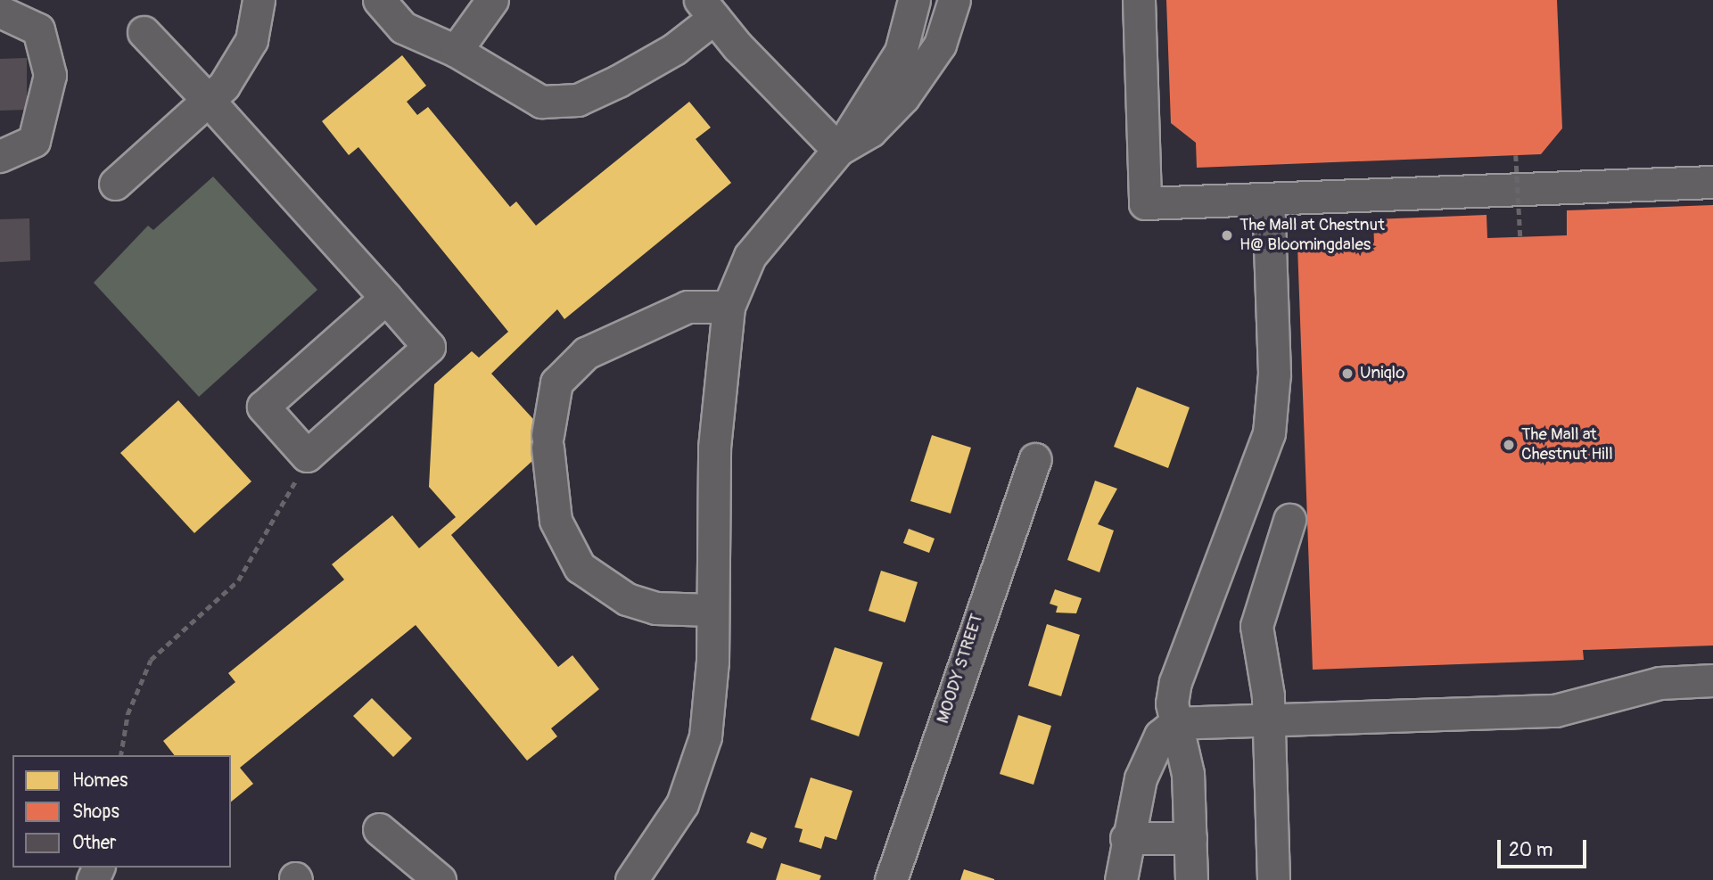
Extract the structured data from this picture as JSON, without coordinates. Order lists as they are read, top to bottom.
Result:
{
  "streets": {
    "street": ["MOODY STREET"]
  },
  "places": ["The Mall at Chestnut H@ Bloomingdales", "Uniqlo", "The Mall at Chestnut Hill"],
  "legend": ["Homes", "Shops", "Other"],
  "scale_bar": "20 m"
}
